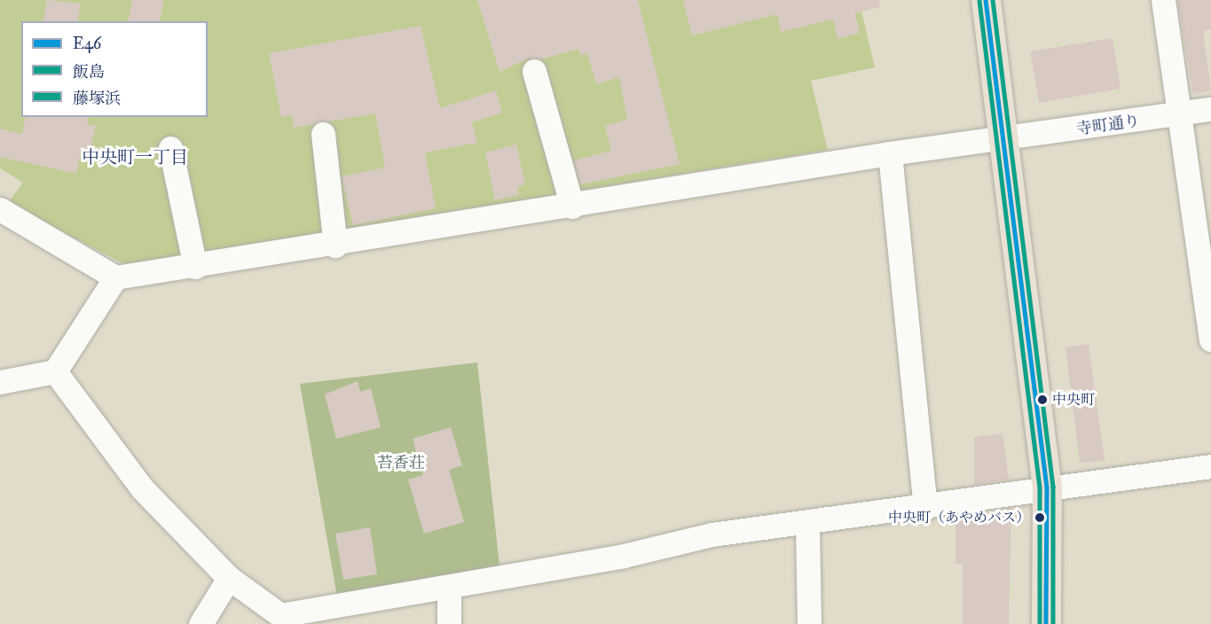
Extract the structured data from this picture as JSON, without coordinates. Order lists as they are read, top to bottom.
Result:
{
  "streets": {
    "street": ["寺町通り"]
  },
  "districts": ["中央町一丁目"],
  "parks": ["苔香荘"],
  "places": ["中央町", "中央町（あやめバス）"],
  "lines": ["transit line E46", "transit line 藤塚浜", "transit line 飯島"],
  "legend": ["E46", "飯島", "藤塚浜"]
}
